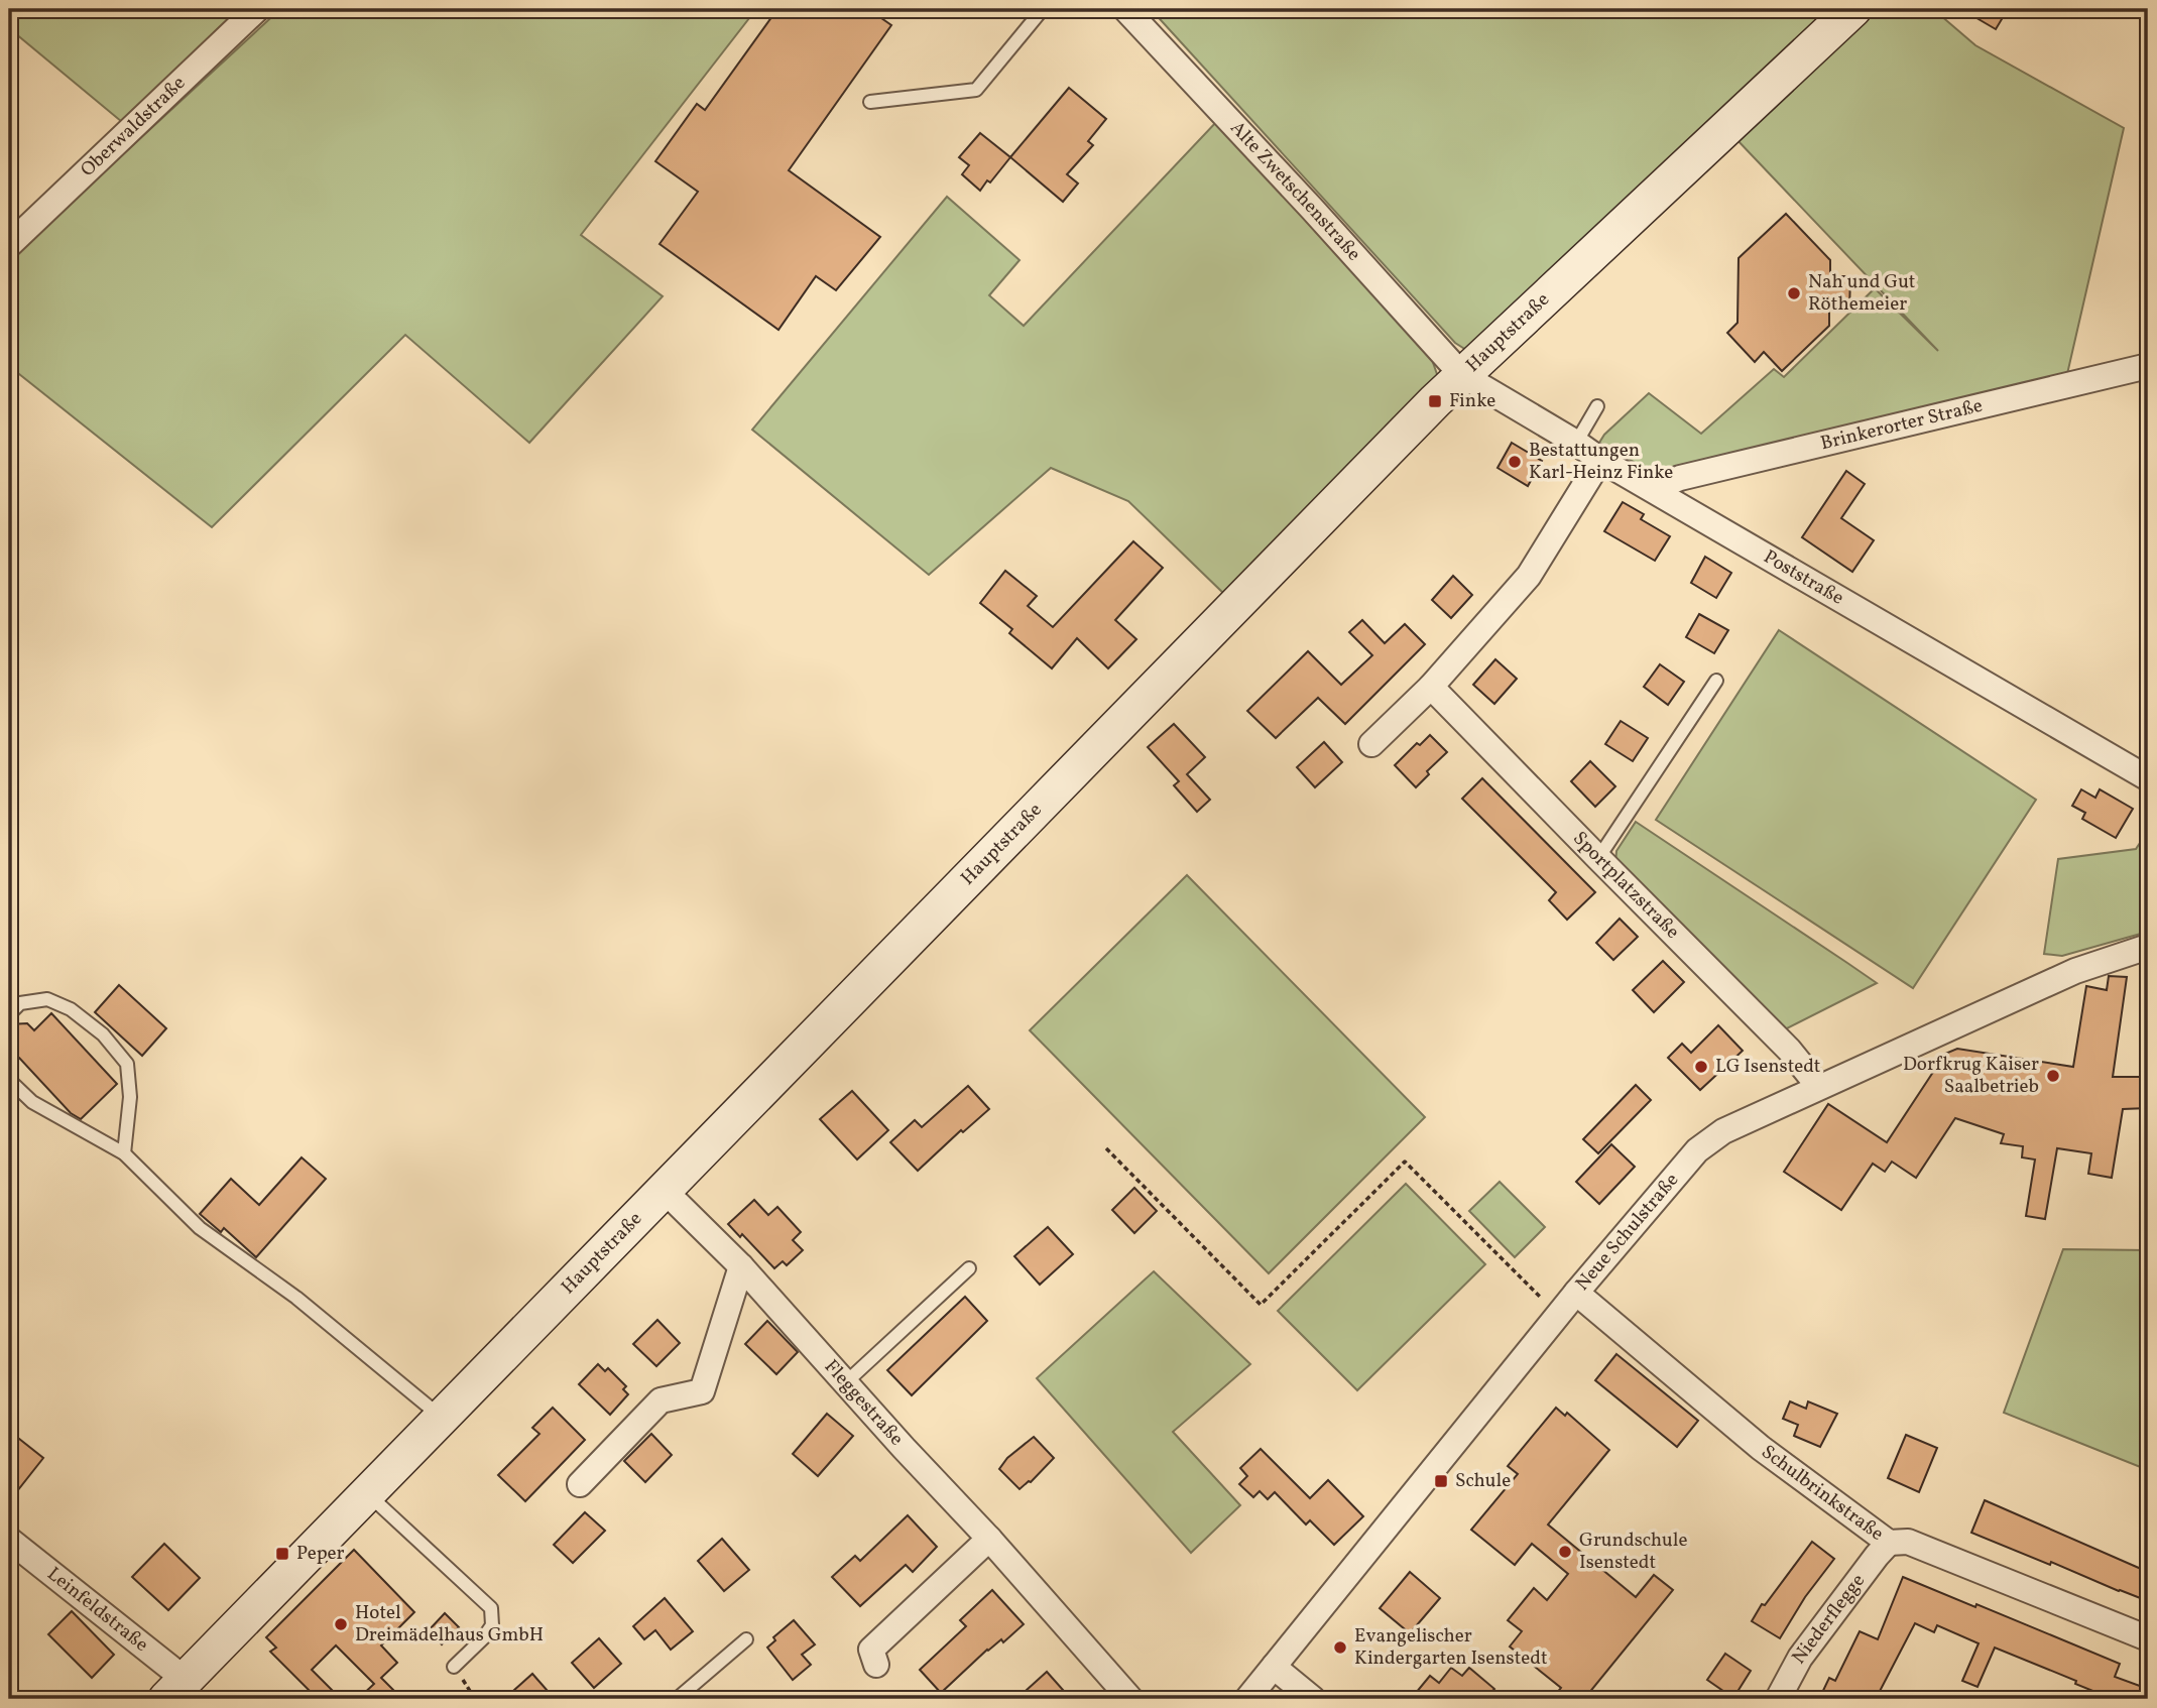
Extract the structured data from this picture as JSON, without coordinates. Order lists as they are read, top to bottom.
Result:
{
  "streets": {
    "main road": ["Hauptstraße"],
    "street": [
      "Oberwaldstraße",
      "Alte Zwetschenstraße",
      "Brinkerorter Straße",
      "Poststraße",
      "Sportplatzstraße",
      "Neue Schulstraße",
      "Fleggestraße",
      "Schulbrinkstraße",
      "Leinfeldstraße",
      "Niederflegge"
    ]
  },
  "crossings": [
    ["Alte Zwetschenstraße", "Hauptstraße"],
    ["Alte Zwetschenstraße", "Poststraße"],
    ["Hauptstraße", "Poststraße"],
    ["Hauptstraße", "Fleggestraße"],
    ["Hauptstraße", "Leinfeldstraße"],
    ["Brinkerorter Straße", "Poststraße"],
    ["Sportplatzstraße", "Neue Schulstraße"],
    ["Neue Schulstraße", "Schulbrinkstraße"],
    ["Schulbrinkstraße", "Niederflegge"]
  ],
  "places": {
    "other": [
      "Nah und Gut Röthemeier",
      "Bestattungen Karl-Heinz Finke",
      "LG Isenstedt",
      "Dorfkrug Kaiser Saalbetrieb",
      "Grundschule Isenstedt",
      "Hotel Dreimädelhaus GmbH",
      "Evangelischer Kindergarten Isenstedt"
    ],
    "transit": ["Finke", "Schule", "Peper"]
  }
}
